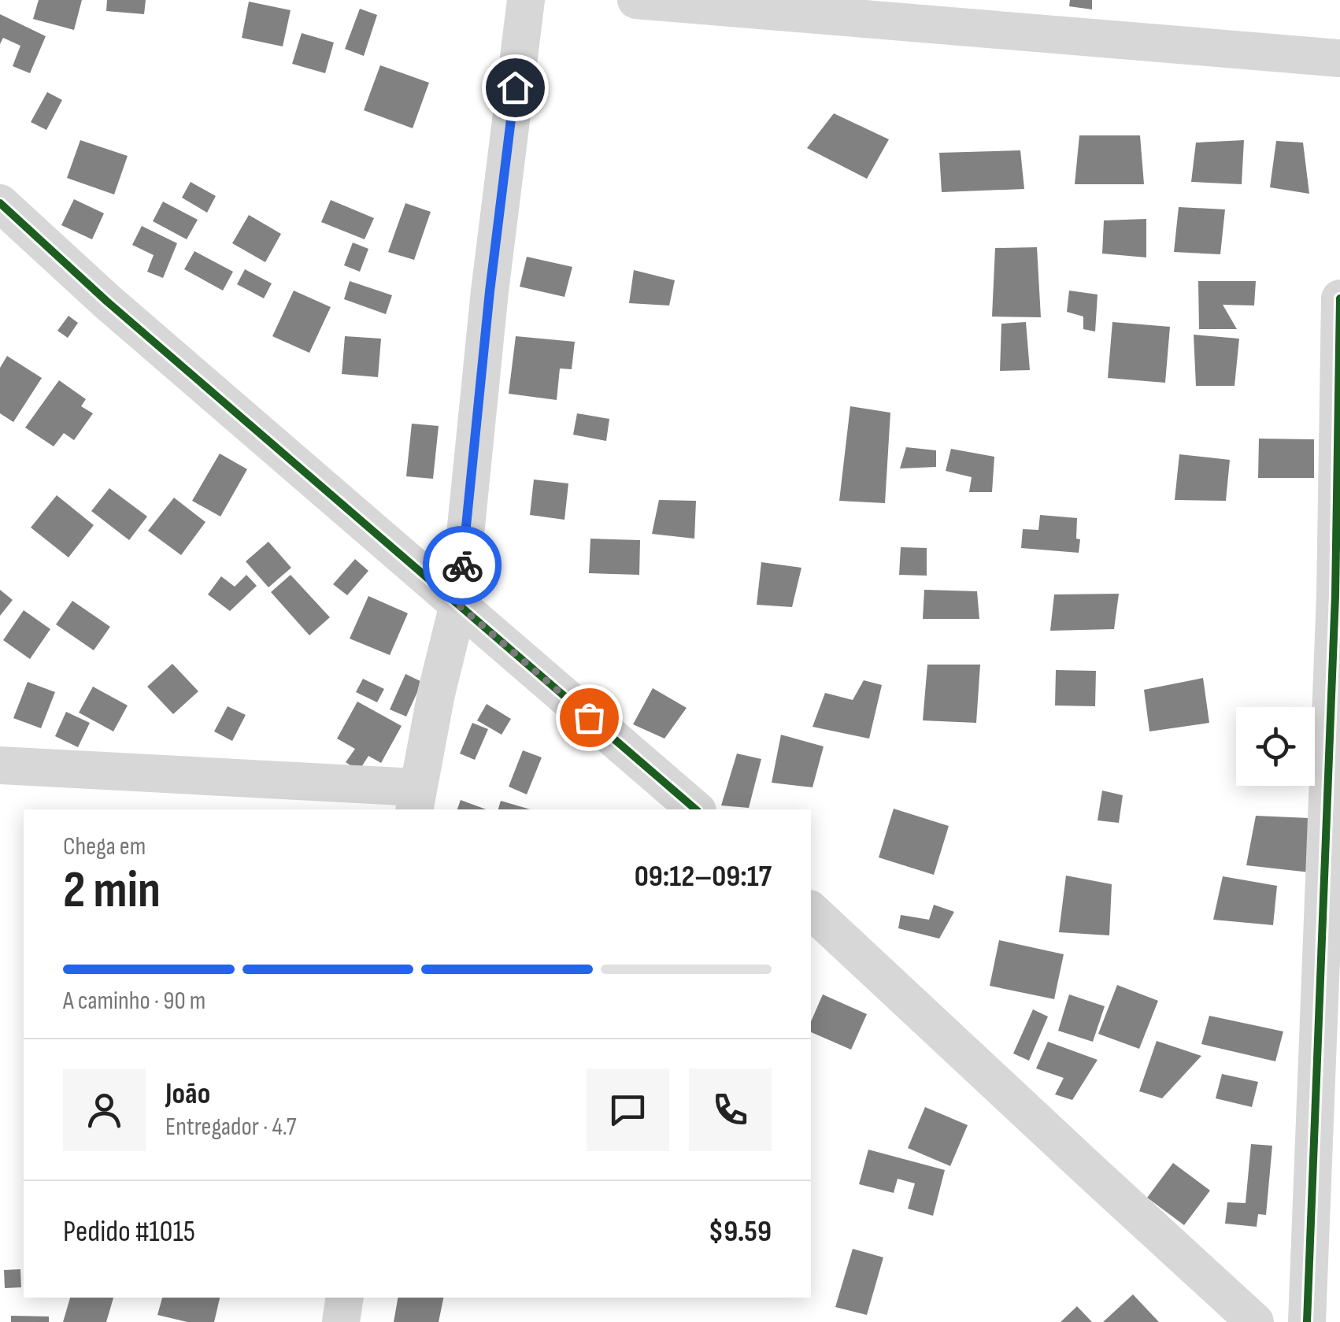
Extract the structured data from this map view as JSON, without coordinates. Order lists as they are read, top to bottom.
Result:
{
  "page": {
    "heading": ["2 min", "Chega em", "09:12–09:17"],
    "panel": [
      "João",
      "Entregador · 4.7",
      "Pedido #1015",
      "$9.59"
    ],
    "bar": "A caminho · 90 m"
  }
}
